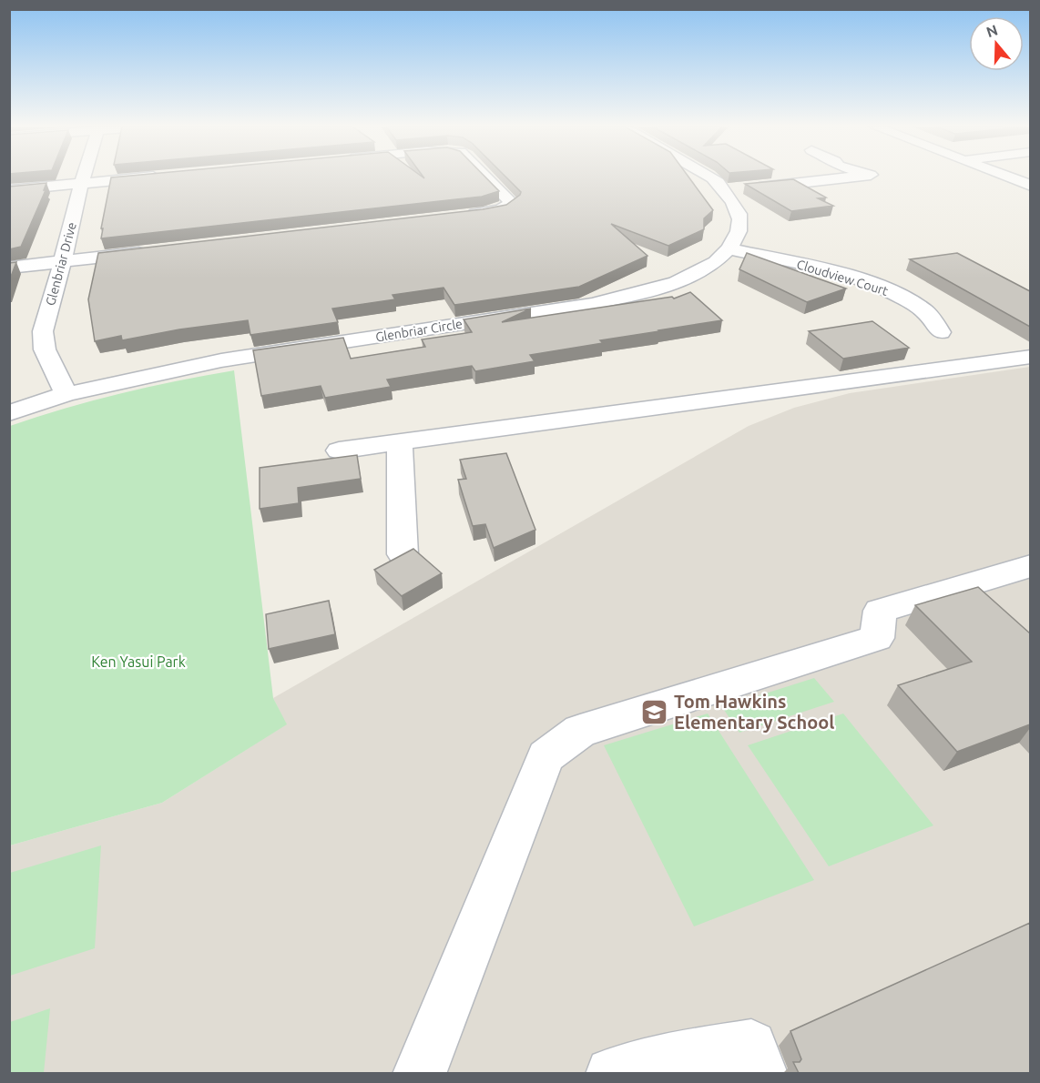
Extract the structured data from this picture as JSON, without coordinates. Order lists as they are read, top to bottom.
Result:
{
  "streets": {
    "street": ["Glenbriar Drive", "Cloudview Court", "Glenbriar Circle"]
  },
  "crossings": [
    ["Glenbriar Drive", "Glenbriar Circle"],
    ["Cloudview Court", "Glenbriar Circle"]
  ],
  "parks": ["Ken Yasui Park"],
  "places": {
    "school or university": ["Tom Hawkins Elementary School"]
  },
  "north": "top"
}
